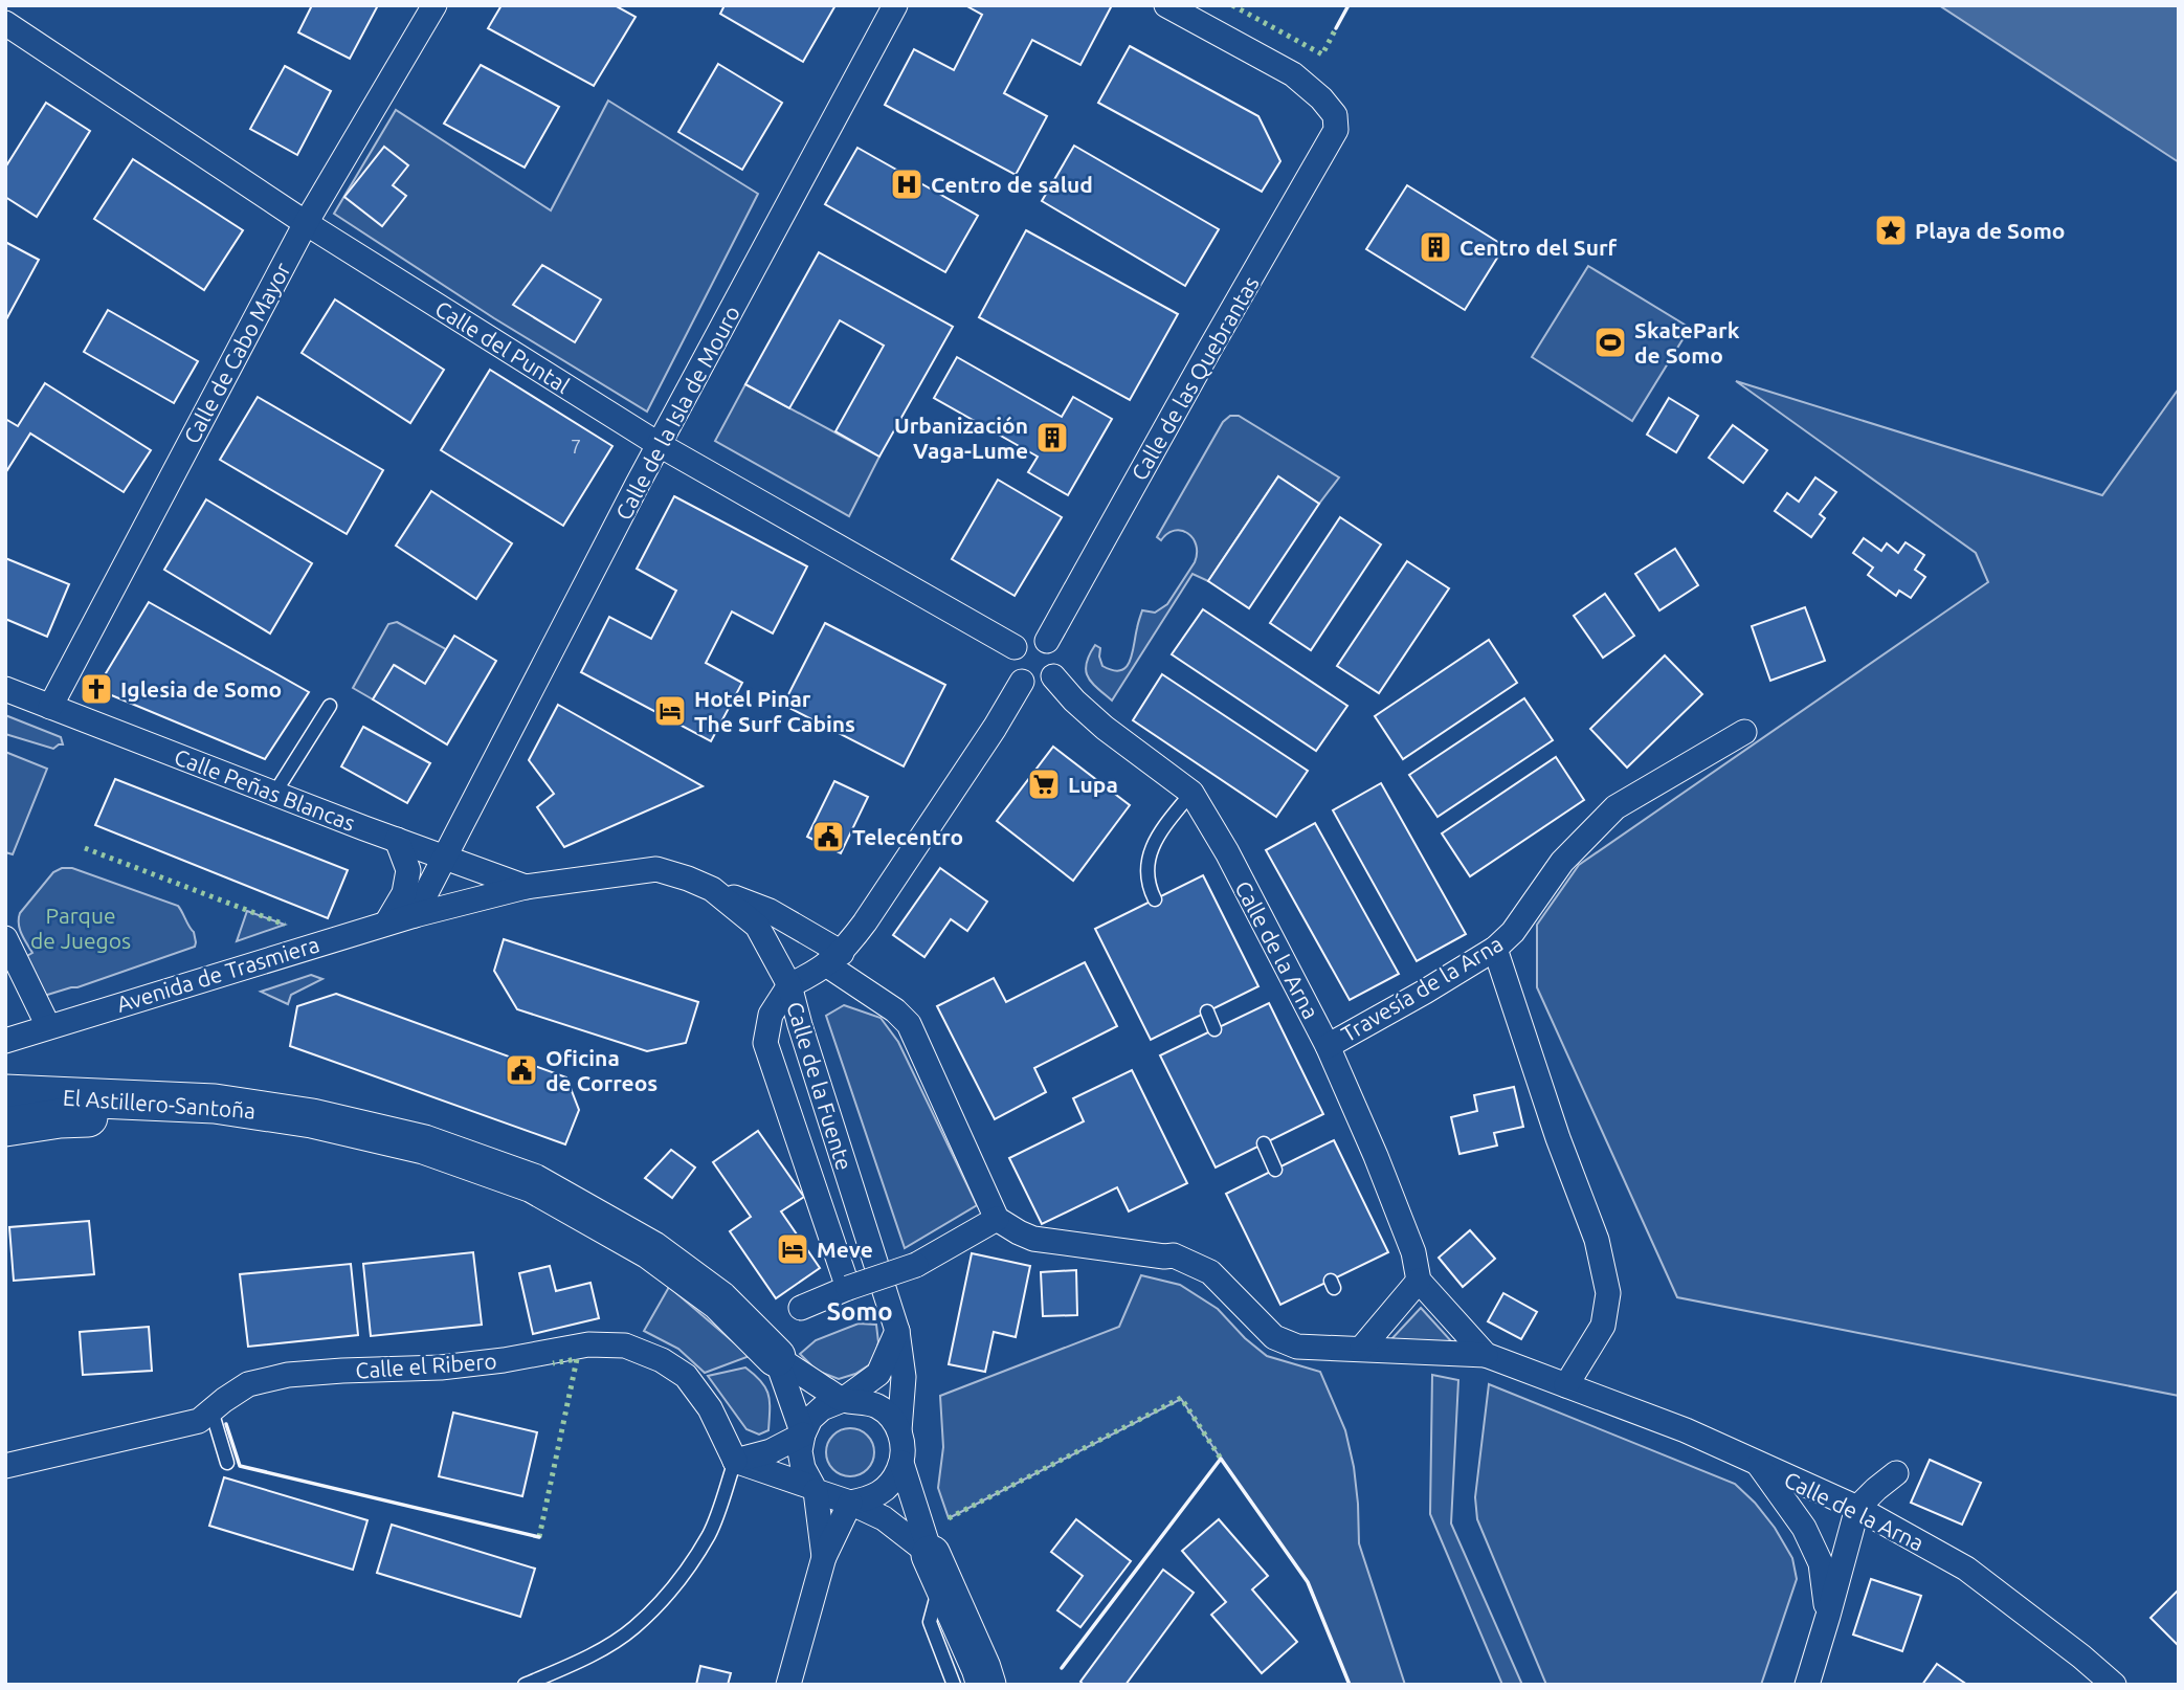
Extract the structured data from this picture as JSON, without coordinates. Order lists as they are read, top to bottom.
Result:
{
  "streets": {
    "main road": ["El Astillero-Santoña"],
    "street": [
      "Calle del Puntal",
      "Calle de Cabo Mayor",
      "Calle de las Quebrantas",
      "Calle de la Isla de Mouro",
      "Calle Peñas Blancas",
      "Calle de la Arna",
      "Avenida de Trasmiera",
      "Travesía de la Arna",
      "Calle de la Fuente",
      "Calle el Ribero"
    ]
  },
  "crossings": [
    ["Calle del Puntal", "Calle de Cabo Mayor"],
    ["Calle del Puntal", "Calle de las Quebrantas"],
    ["Calle del Puntal", "Calle de la Isla de Mouro"],
    ["Calle del Puntal", "Calle de la Arna"],
    ["Calle de Cabo Mayor", "Calle Peñas Blancas"],
    ["Calle de las Quebrantas", "Calle de la Arna"],
    ["Calle de la Isla de Mouro", "Calle Peñas Blancas"],
    ["Calle de la Isla de Mouro", "Avenida de Trasmiera"],
    ["Calle Peñas Blancas", "Avenida de Trasmiera"],
    ["Calle de la Arna", "Travesía de la Arna"],
    ["Avenida de Trasmiera", "Calle de la Fuente"]
  ],
  "districts": ["Somo"],
  "parks": ["Parque de Juegos"],
  "places": {
    "hospital": ["Centro de salud"],
    "place": ["Playa de Somo"],
    "building": ["Centro del Surf", "Urbanización Vaga-Lume"],
    "sports": ["SkatePark de Somo"],
    "church": ["Iglesia de Somo"],
    "hotel": ["Hotel Pinar The Surf Cabins", "Meve"],
    "supermarket": ["Lupa"],
    "public building": ["Telecentro", "Oficina de Correos"]
  },
  "house_numbers": ["7"]
}
